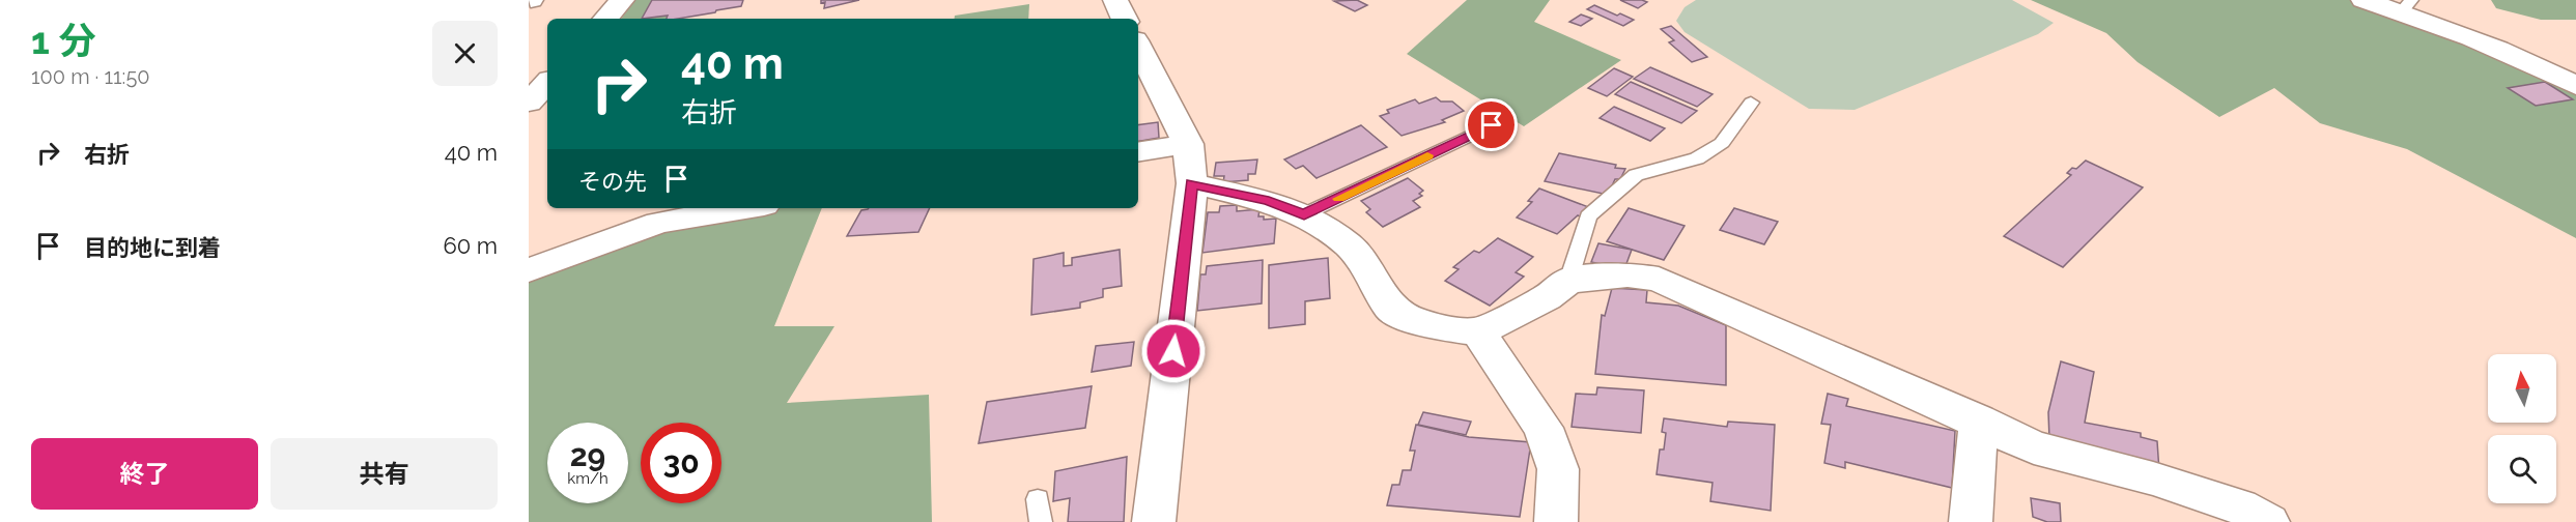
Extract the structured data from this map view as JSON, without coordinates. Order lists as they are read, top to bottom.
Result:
{
  "north": "top",
  "page": {
    "heading": ["1 分", "100 m · 11:50"],
    "turn": ["40 m", "右折"],
    "list": [
      {
        "name": "右折",
        "value": "40 m"
      },
      {
        "name": "目的地に到着",
        "value": "60 m"
      }
    ],
    "then": "その先",
    "speed": "29 km/h",
    "limit": "30",
    "buttons": ["終了", "共有"]
  }
}
